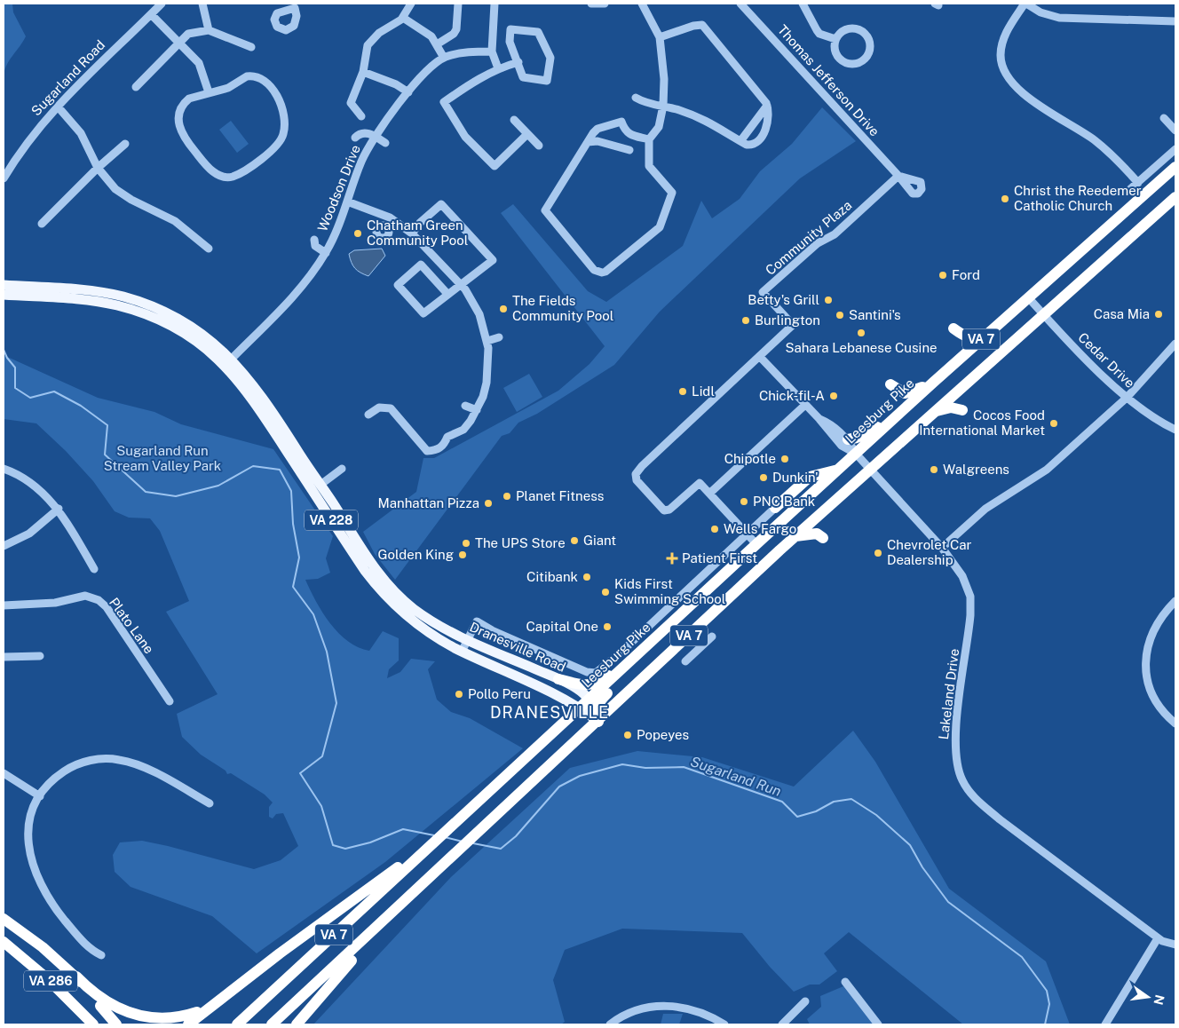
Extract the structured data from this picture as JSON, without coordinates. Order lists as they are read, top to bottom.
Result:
{
  "streets": {
    "highway": ["VA 7", "Leesburg Pike", "VA 286"],
    "main road": ["VA 228", "Dranesville Road"],
    "street": [
      "Sugarland Road",
      "Thomas Jefferson Drive",
      "Woodson Drive",
      "Community Plaza",
      "Cedar Drive",
      "Plato Lane",
      "Lakeland Drive"
    ]
  },
  "crossings": [
    ["Thomas Jefferson Drive", "Community Plaza"],
    ["Woodson Drive", "Dranesville Road"],
    ["Community Plaza", "Leesburg Pike"],
    ["VA 7", "Cedar Drive"],
    ["VA 7", "Dranesville Road"],
    ["VA 7", "Lakeland Drive"],
    ["Cedar Drive", "Leesburg Pike"],
    ["Leesburg Pike", "Dranesville Road"],
    ["Leesburg Pike", "Lakeland Drive"]
  ],
  "districts": ["DRANESVILLE"],
  "water": ["Sugarland Run"],
  "parks": ["Sugarland Run Stream Valley Park"],
  "places": {
    "other": [
      "Christ the Reedemer Catholic Church",
      "Chatham Green Community Pool",
      "Ford",
      "Betty's Grill",
      "The Fields Community Pool",
      "Casa Mia",
      "Santini's",
      "Burlington",
      "Sahara Lebanese Cusine",
      "Lidl",
      "Chick-fil-A",
      "Cocos Food International Market",
      "Chipotle",
      "Walgreens",
      "Dunkin'",
      "Planet Fitness",
      "PNC Bank",
      "Manhattan Pizza",
      "Wells Fargo",
      "Giant",
      "The UPS Store",
      "Chevrolet Car Dealership",
      "Golden King",
      "Citibank",
      "Kids First Swimming School",
      "Capital One",
      "Pollo Peru",
      "Popeyes"
    ],
    "health": ["Patient First"]
  },
  "north": "right"
}
